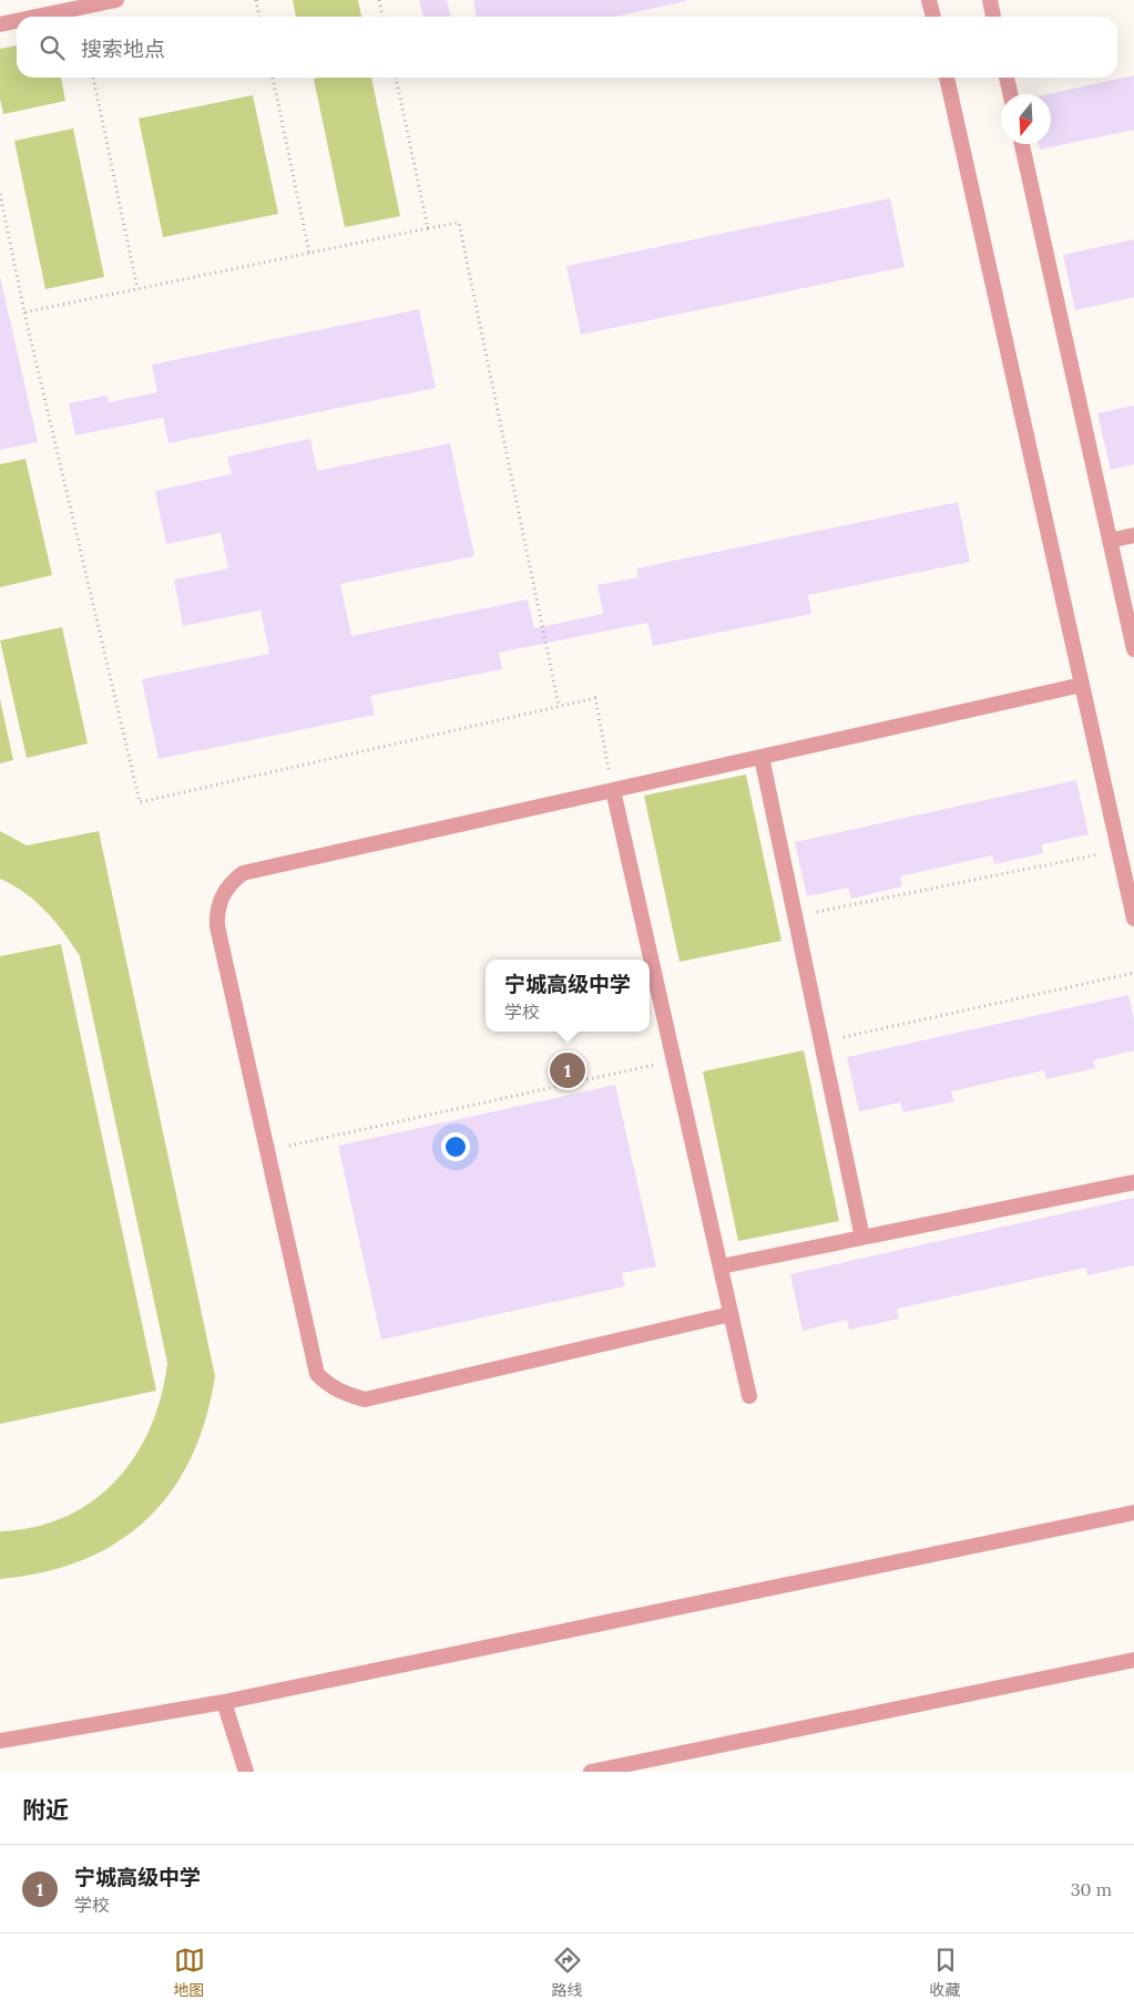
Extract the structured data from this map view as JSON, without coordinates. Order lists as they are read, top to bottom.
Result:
{
  "north": "bottom",
  "page": {
    "search": "搜索地点",
    "popup": ["宁城高级中学", "学校"],
    "pins": "1",
    "heading": "附近",
    "list": [
      {
        "mark": "1",
        "name": "宁城高级中学",
        "note": "学校",
        "value": "30 m"
      }
    ],
    "nav": ["地图", "路线", "收藏"]
  }
}
